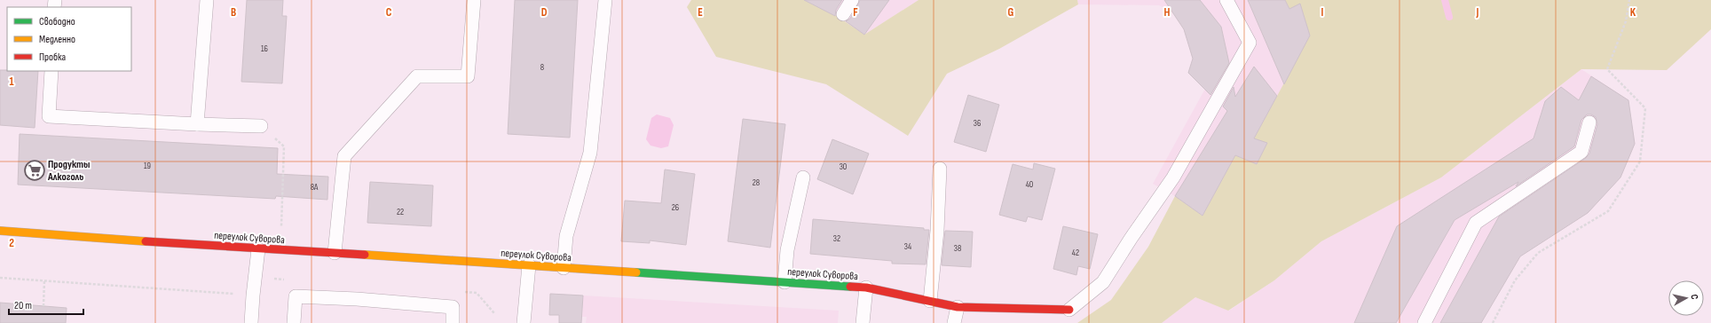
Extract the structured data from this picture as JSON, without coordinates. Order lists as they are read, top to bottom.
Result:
{
  "streets": {
    "street": ["переулок Суворова"]
  },
  "places": {
    "supermarket": ["Продукты Алкоголь"]
  },
  "house_numbers": [
    "16",
    "8",
    "36",
    "19",
    "30",
    "28",
    "40",
    "8А",
    "26",
    "22",
    "32",
    "34",
    "38",
    "42"
  ],
  "legend": ["Свободно", "Медленно", "Пробка"],
  "scale_bar": "20 m",
  "north": "right",
  "grid": {
    "columns": [
      "B",
      "C",
      "D",
      "E",
      "F",
      "G",
      "H",
      "I",
      "J",
      "K"
    ],
    "rows": ["1", "2"]
  }
}
